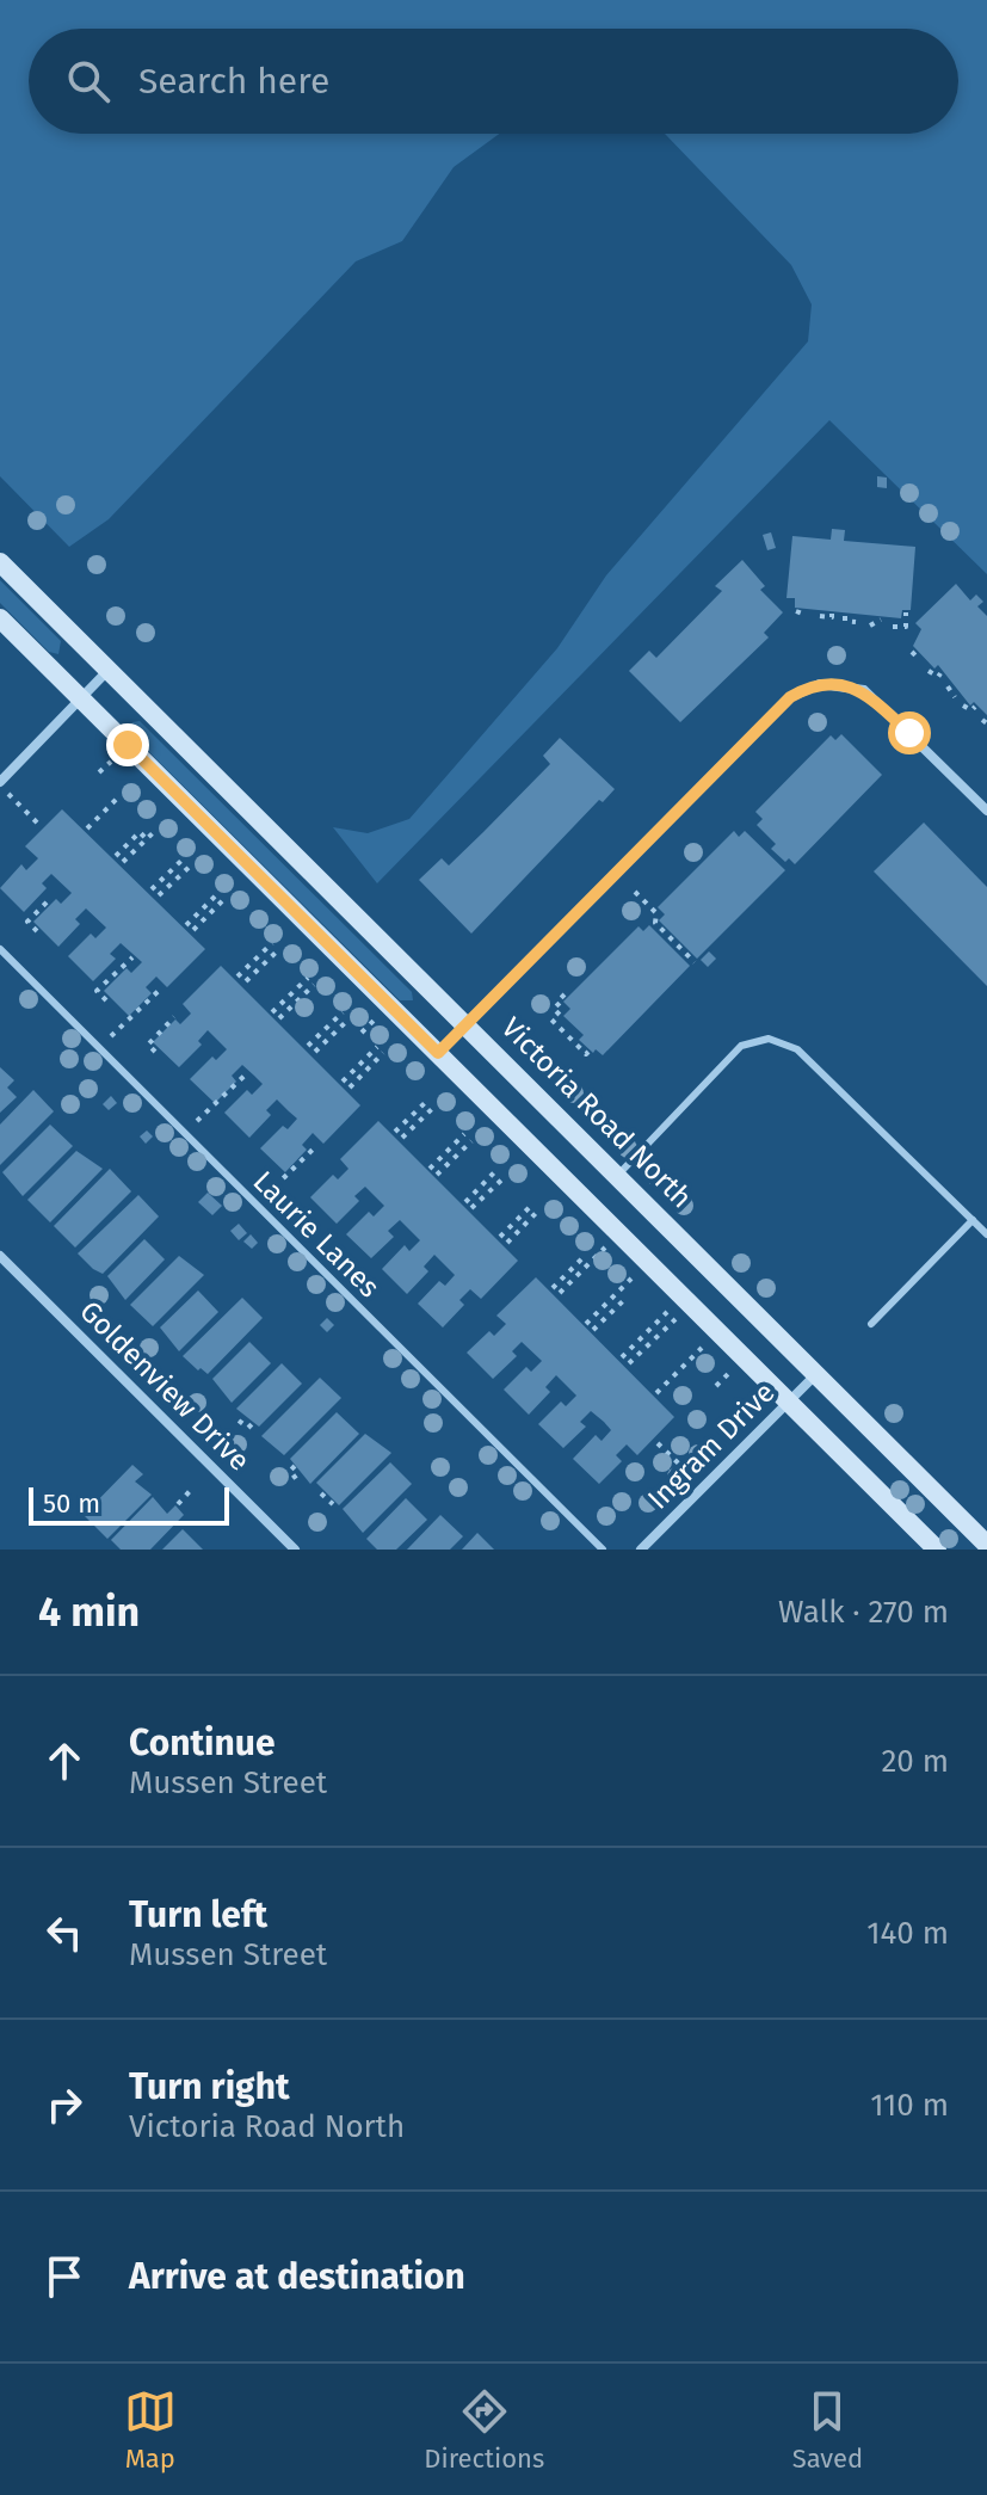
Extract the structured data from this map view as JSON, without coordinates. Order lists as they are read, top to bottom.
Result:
{
  "streets": {
    "main road": ["Victoria Road North"],
    "street": ["Goldenview Drive", "Ingram Drive"],
    "lane": ["Laurie Lanes"]
  },
  "crossings": [
    ["Victoria Road North", "Ingram Drive"]
  ],
  "scale_bar": "50 m",
  "page": {
    "search": "Search here",
    "scale": "50 m",
    "heading": ["4 min", "Walk · 270 m"],
    "list": [
      ["Continue", "Mussen Street", "20 m"],
      ["Turn left", "Mussen Street", "140 m"],
      ["Turn right", "Victoria Road North", "110 m"],
      "Arrive at destination"
    ],
    "nav": ["Map", "Directions", "Saved"]
  }
}
